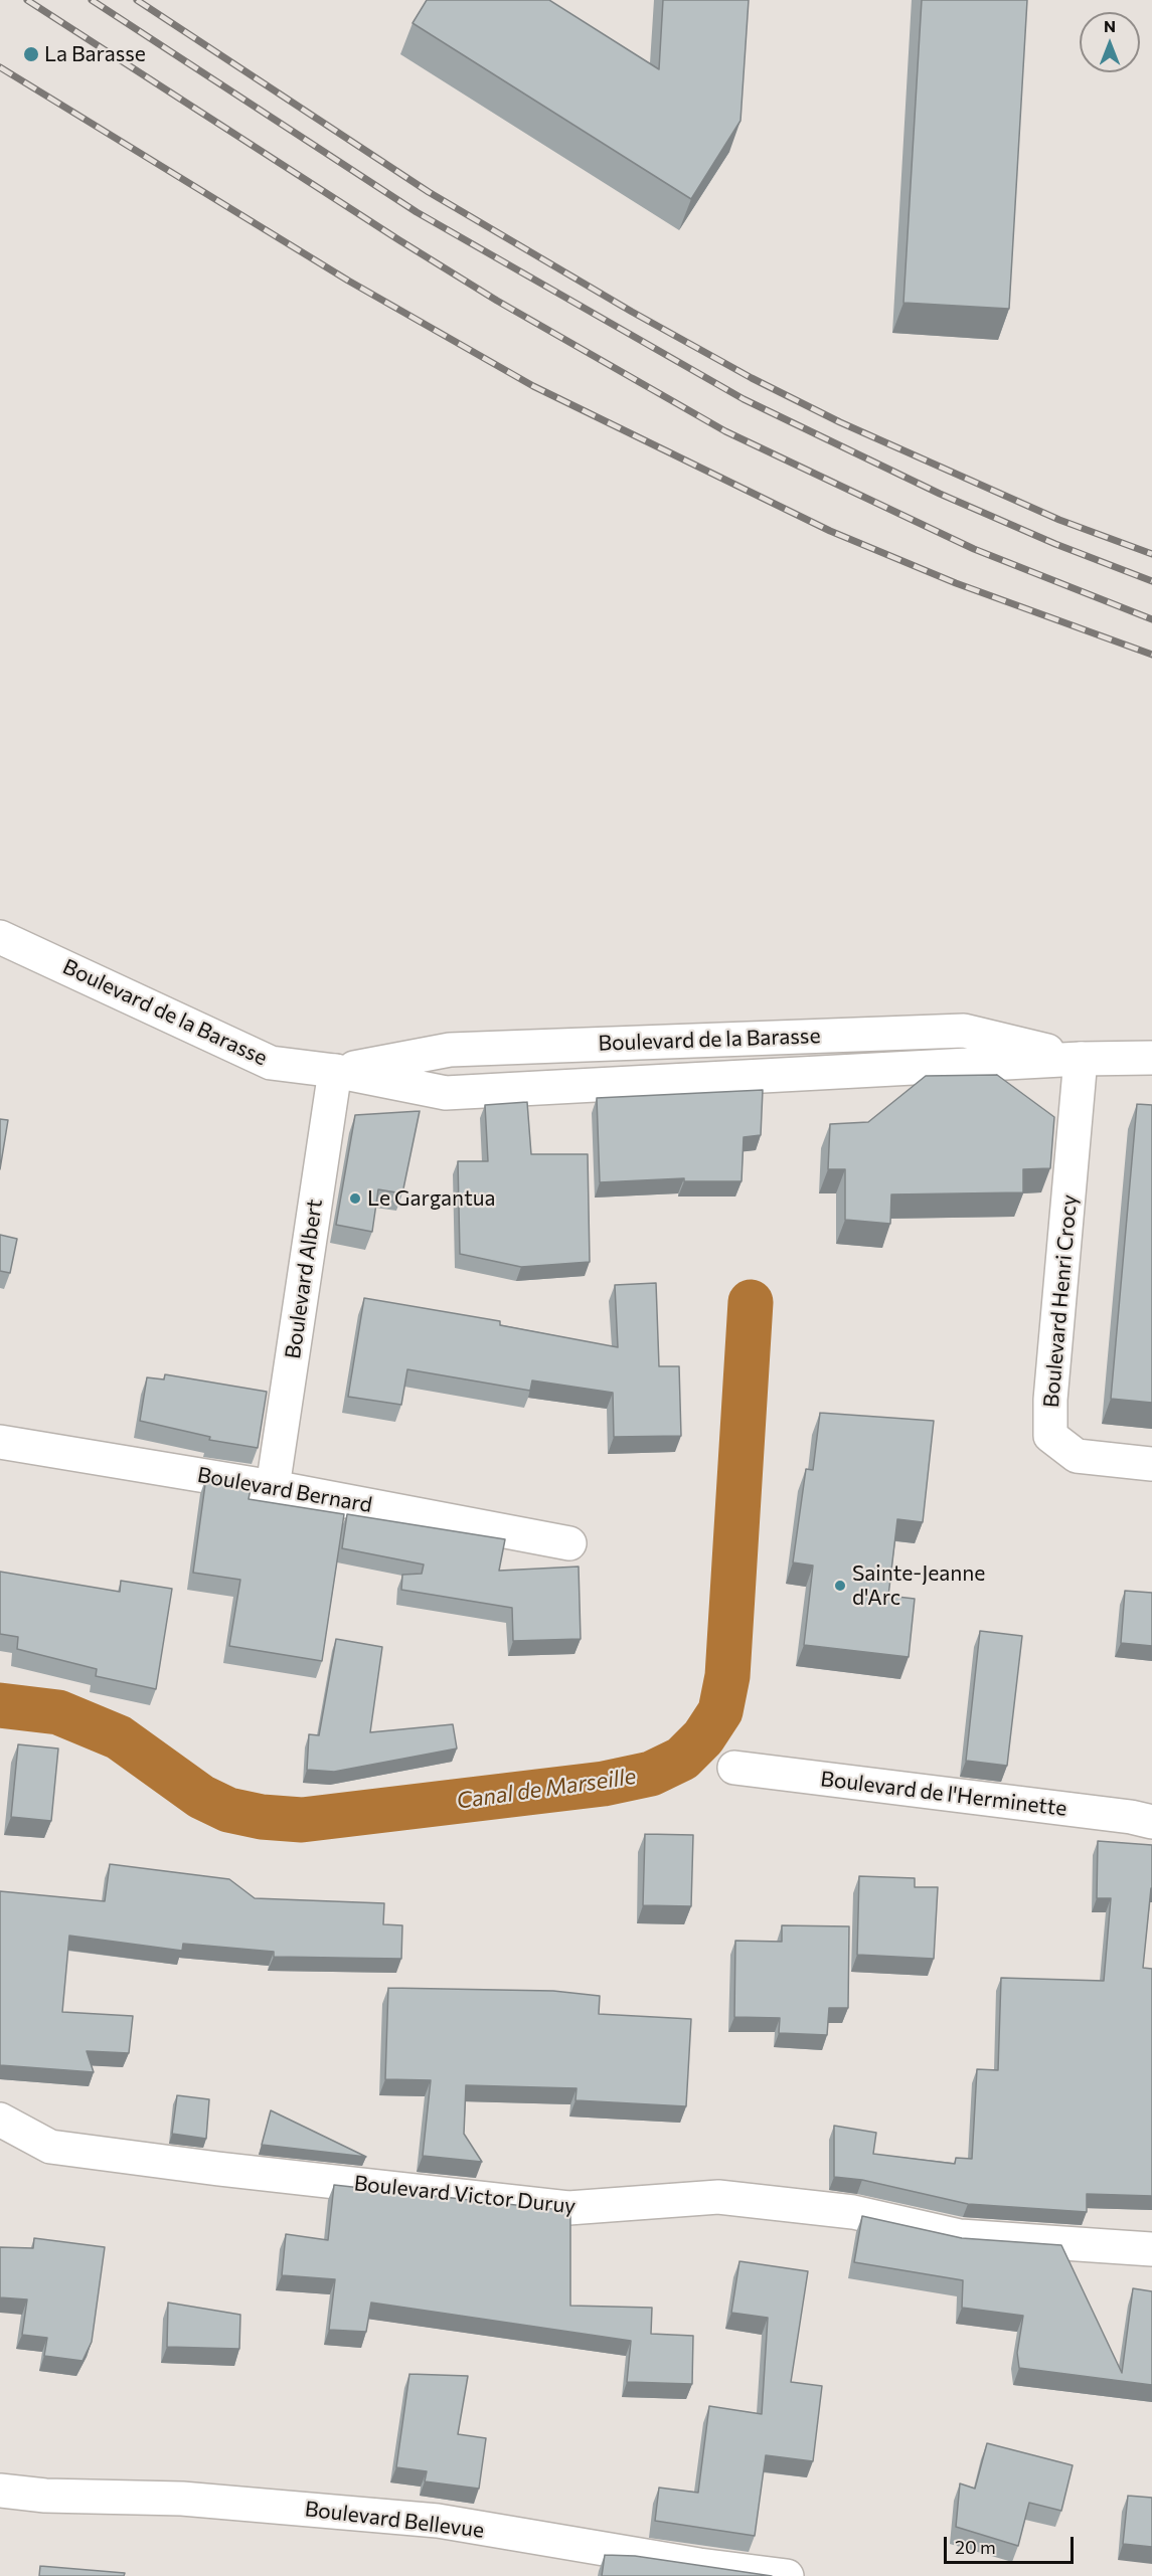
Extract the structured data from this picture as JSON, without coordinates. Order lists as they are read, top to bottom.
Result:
{
  "streets": {
    "street": [
      "Boulevard de la Barasse",
      "Boulevard Albert",
      "Boulevard Henri Crocy",
      "Boulevard Bernard",
      "Boulevard de l'Herminette",
      "Boulevard Victor Duruy",
      "Boulevard Bellevue"
    ]
  },
  "crossings": [
    ["Boulevard de la Barasse", "Boulevard Albert"],
    ["Boulevard de la Barasse", "Boulevard Henri Crocy"],
    ["Boulevard Albert", "Boulevard Bernard"]
  ],
  "water": ["Canal de Marseille"],
  "places": ["La Barasse", "Le Gargantua", "Sainte-Jeanne d'Arc"],
  "scale_bar": "20 m",
  "north": "top"
}
